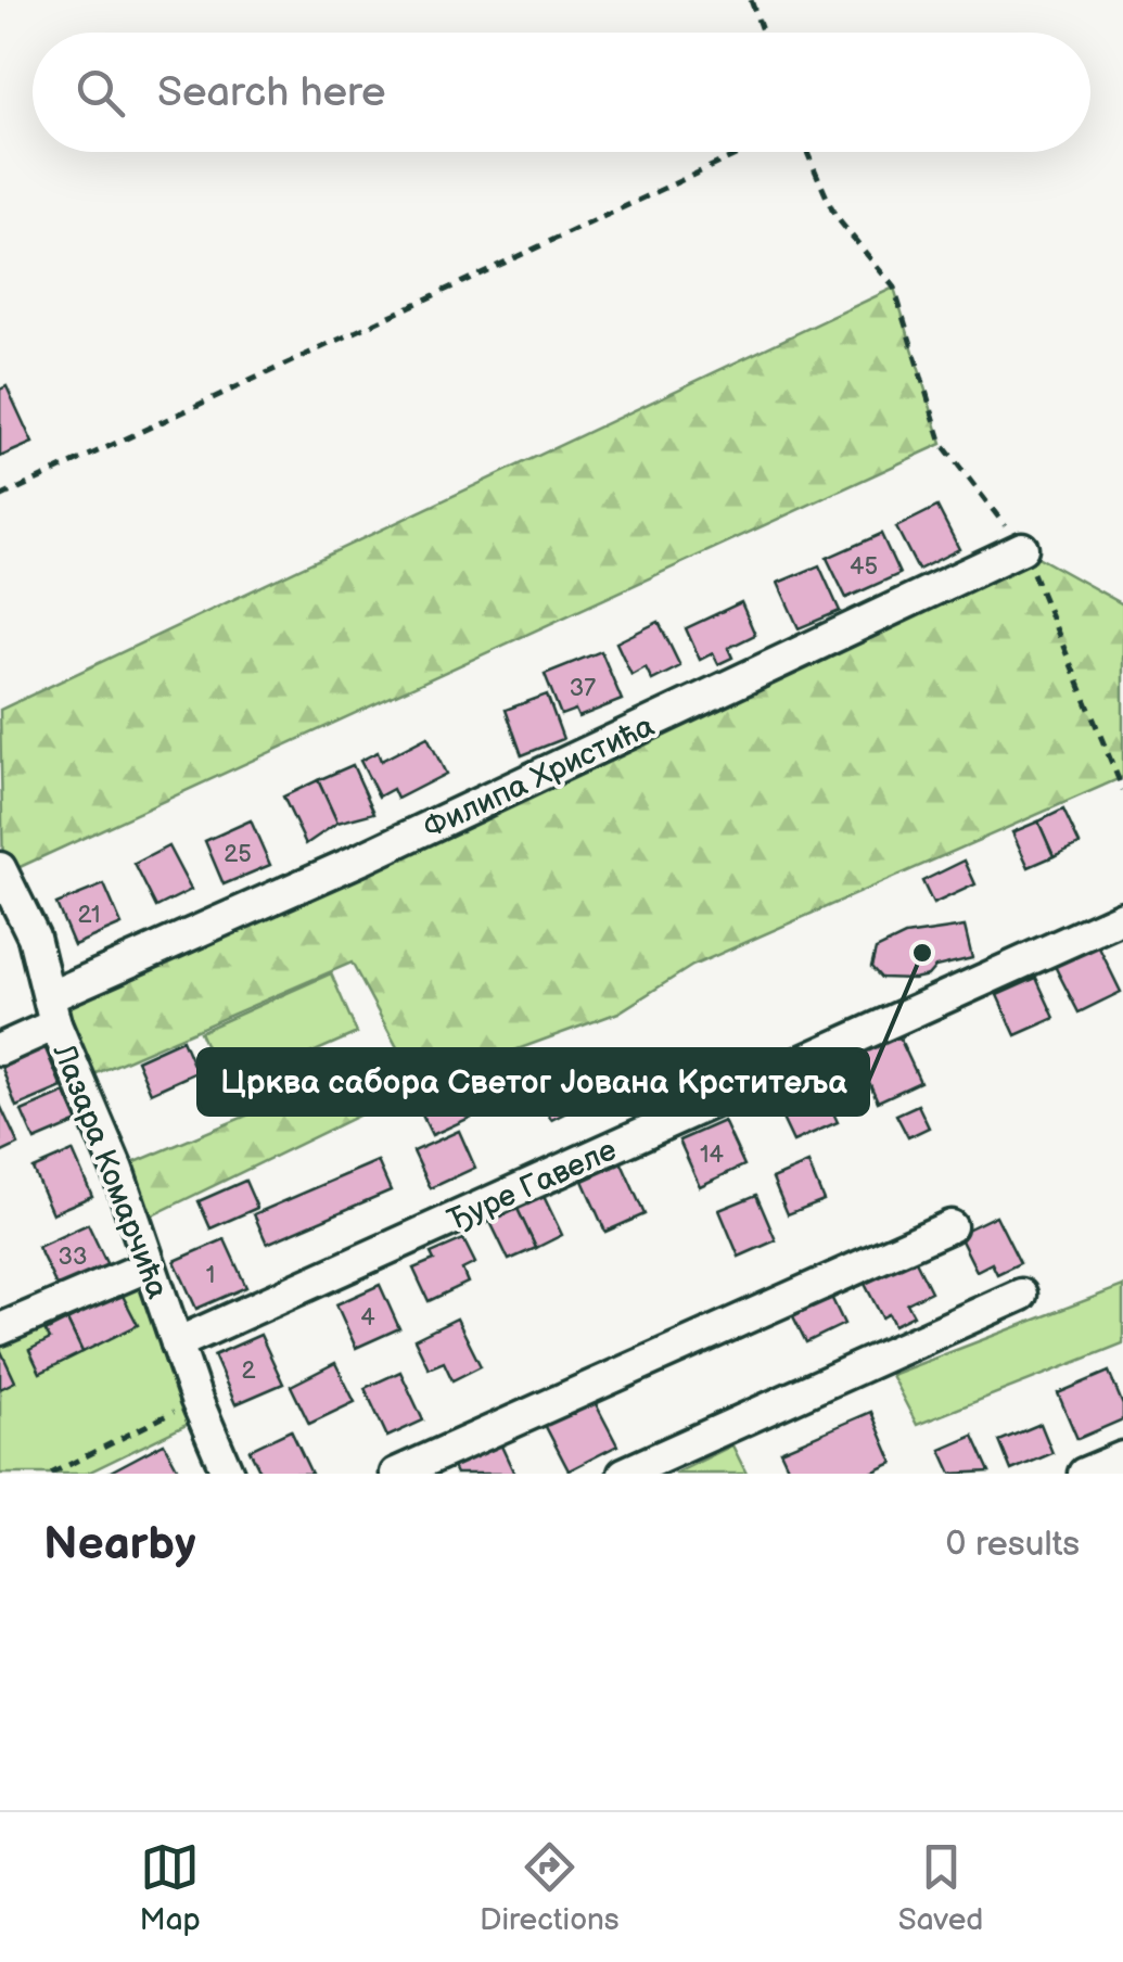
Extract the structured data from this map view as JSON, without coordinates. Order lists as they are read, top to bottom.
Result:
{
  "streets": {
    "street": ["Филипа Христића", "Лазара Комарчића", "Ђуре Гавеле"]
  },
  "crossings": [
    ["Филипа Христића", "Лазара Комарчића"],
    ["Лазара Комарчића", "Ђуре Гавеле"]
  ],
  "places": ["Црква сабора Светог Јована Крститеља"],
  "house_numbers": [
    "45",
    "37",
    "25",
    "21",
    "14",
    "33",
    "1",
    "4",
    "2"
  ],
  "page": {
    "search": "Search here",
    "heading": ["Nearby", "0 results"],
    "nav": ["Map", "Directions", "Saved"]
  }
}
